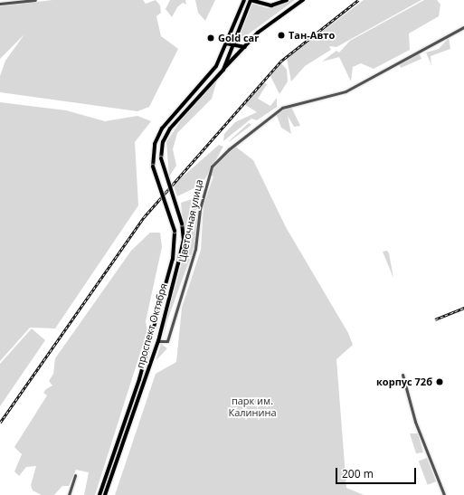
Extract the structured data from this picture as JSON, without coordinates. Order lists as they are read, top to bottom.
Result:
{
  "streets": {
    "main road": ["проспект Октября"],
    "street": ["Цветочная улица"]
  },
  "crossings": [
    ["Цветочная улица", "проспект Октября"]
  ],
  "parks": ["парк им. Калинина"],
  "places": ["Тан-Авто", "Gold car", "корпус 72б"],
  "scale_bar": "200 m"
}
